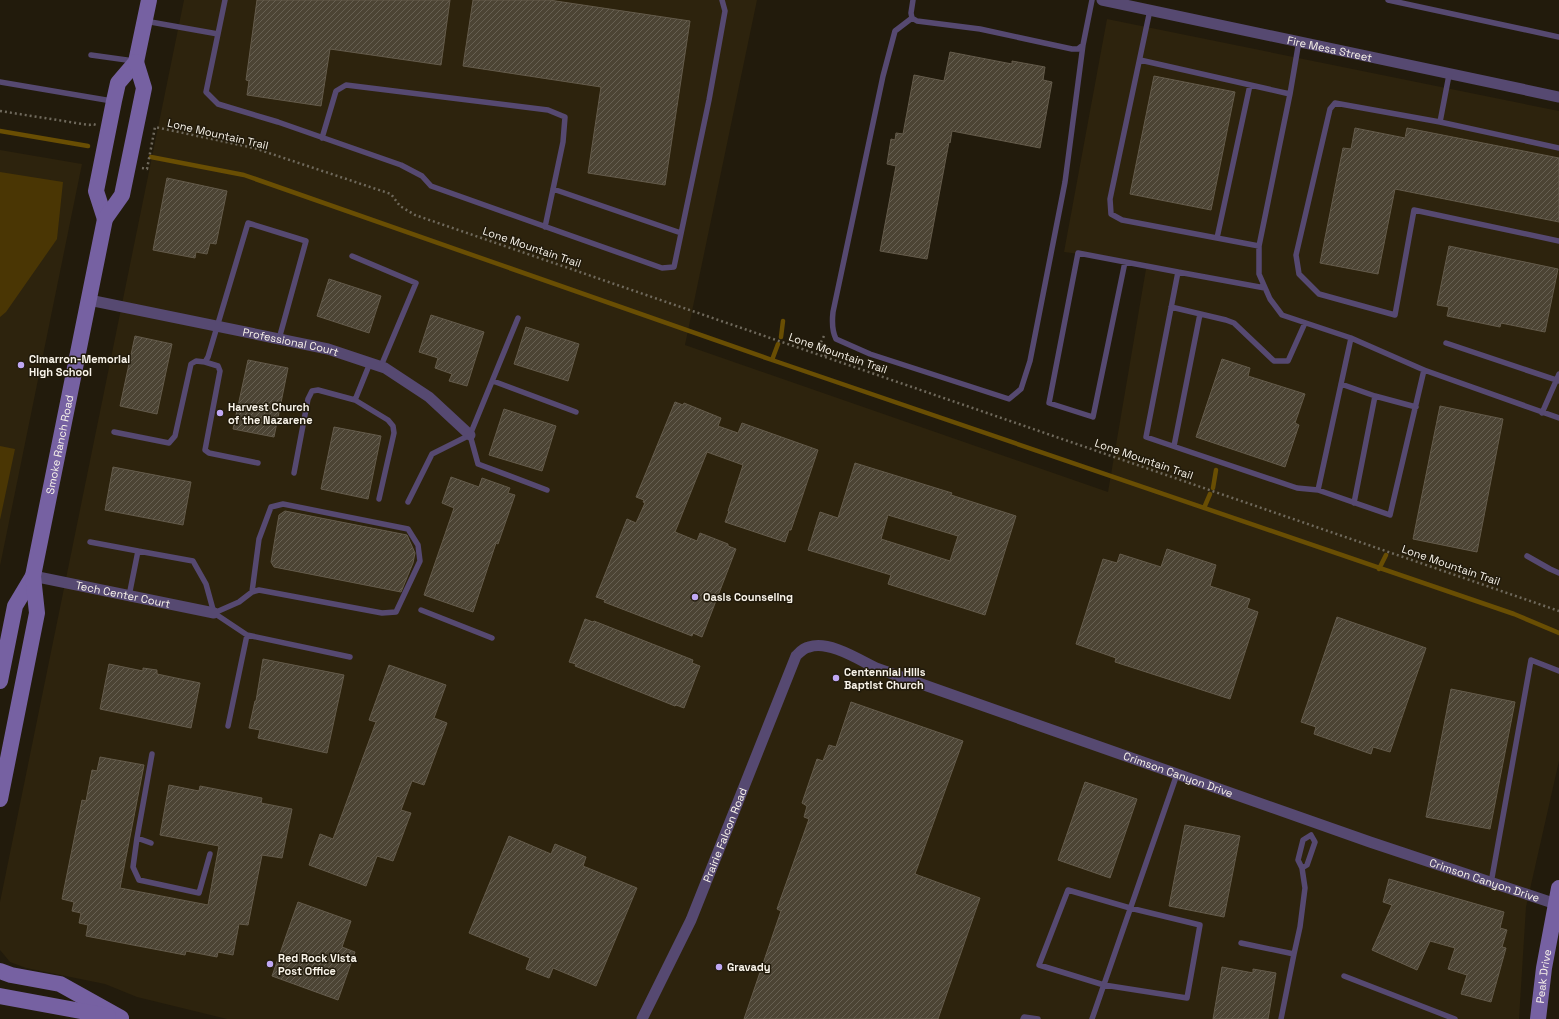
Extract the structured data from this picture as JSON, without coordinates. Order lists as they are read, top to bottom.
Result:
{
  "streets": {
    "main road": ["Smoke Ranch Road", "Peak Drive"],
    "street": [
      "Fire Mesa Street",
      "Professional Court",
      "Tech Center Court",
      "Crimson Canyon Drive",
      "Prairie Falcon Road"
    ],
    "path": ["Lone Mountain Trail"]
  },
  "crossings": [
    ["Professional Court", "Smoke Ranch Road"],
    ["Smoke Ranch Road", "Tech Center Court"],
    ["Crimson Canyon Drive", "Prairie Falcon Road"],
    ["Crimson Canyon Drive", "Peak Drive"]
  ],
  "places": [
    "Cimarron-Memorial High School",
    "Harvest Church of the Nazarene",
    "Oasis Counseling",
    "Centennial Hills Baptist Church",
    "Red Rock Vista Post Office",
    "Gravady"
  ]
}
